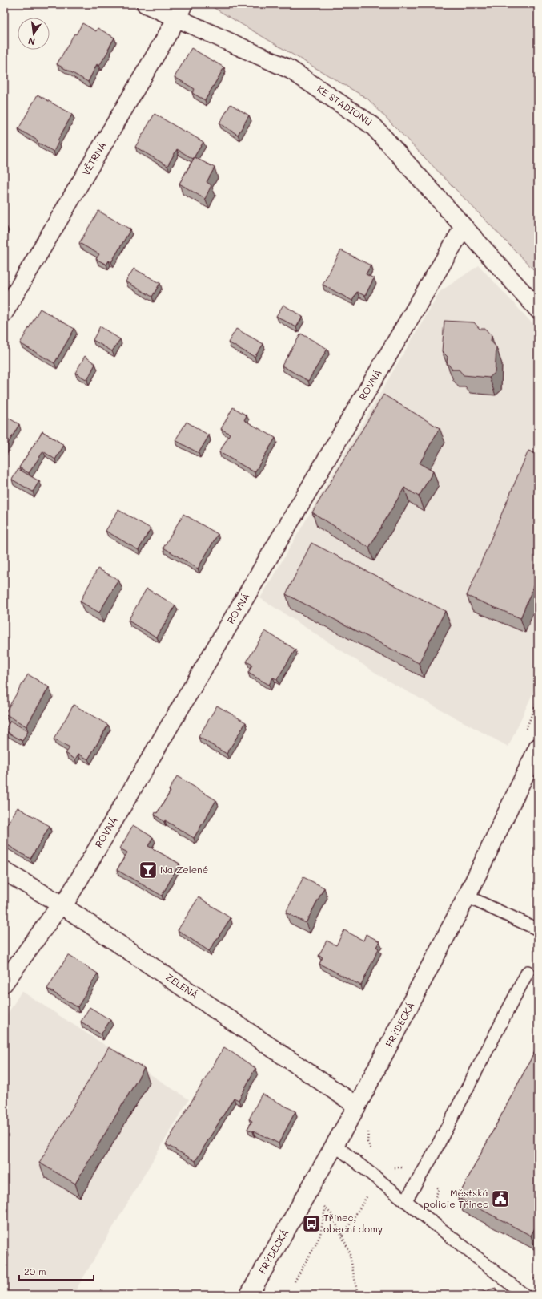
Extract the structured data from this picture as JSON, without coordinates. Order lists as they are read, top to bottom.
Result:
{
  "streets": {
    "street": [
      "KE STADIONU",
      "VĚTRNÁ",
      "ROVNÁ",
      "ZELENÁ",
      "FRÝDECKÁ"
    ]
  },
  "crossings": [
    ["KE STADIONU", "VĚTRNÁ"],
    ["KE STADIONU", "ROVNÁ"],
    ["ROVNÁ", "ZELENÁ"],
    ["ZELENÁ", "FRÝDECKÁ"]
  ],
  "places": {
    "bar": ["Na Zelené"],
    "public building": ["Městská policie Třinec"],
    "bus stop": ["Třinec, obecní domy"]
  },
  "scale_bar": "20 m",
  "north": "bottom"
}
